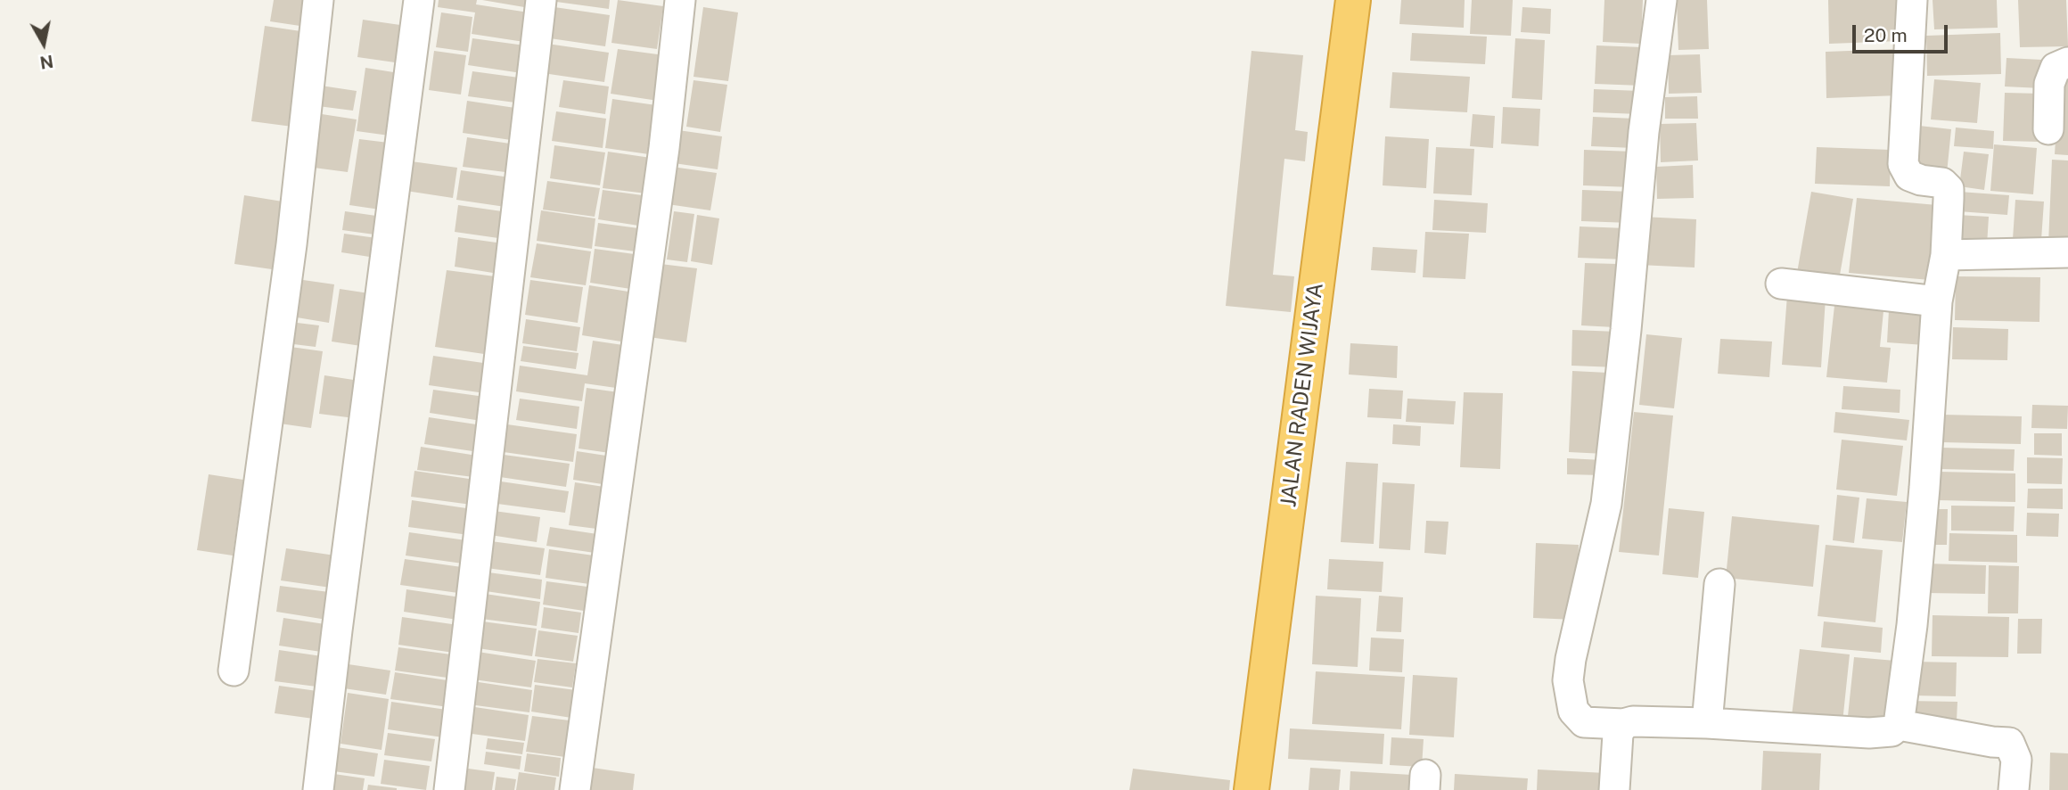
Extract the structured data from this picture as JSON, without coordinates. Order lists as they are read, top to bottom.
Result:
{
  "streets": {
    "highway": ["JALAN RADEN WIJAYA"]
  },
  "scale_bar": "20 m",
  "north": "bottom"
}
